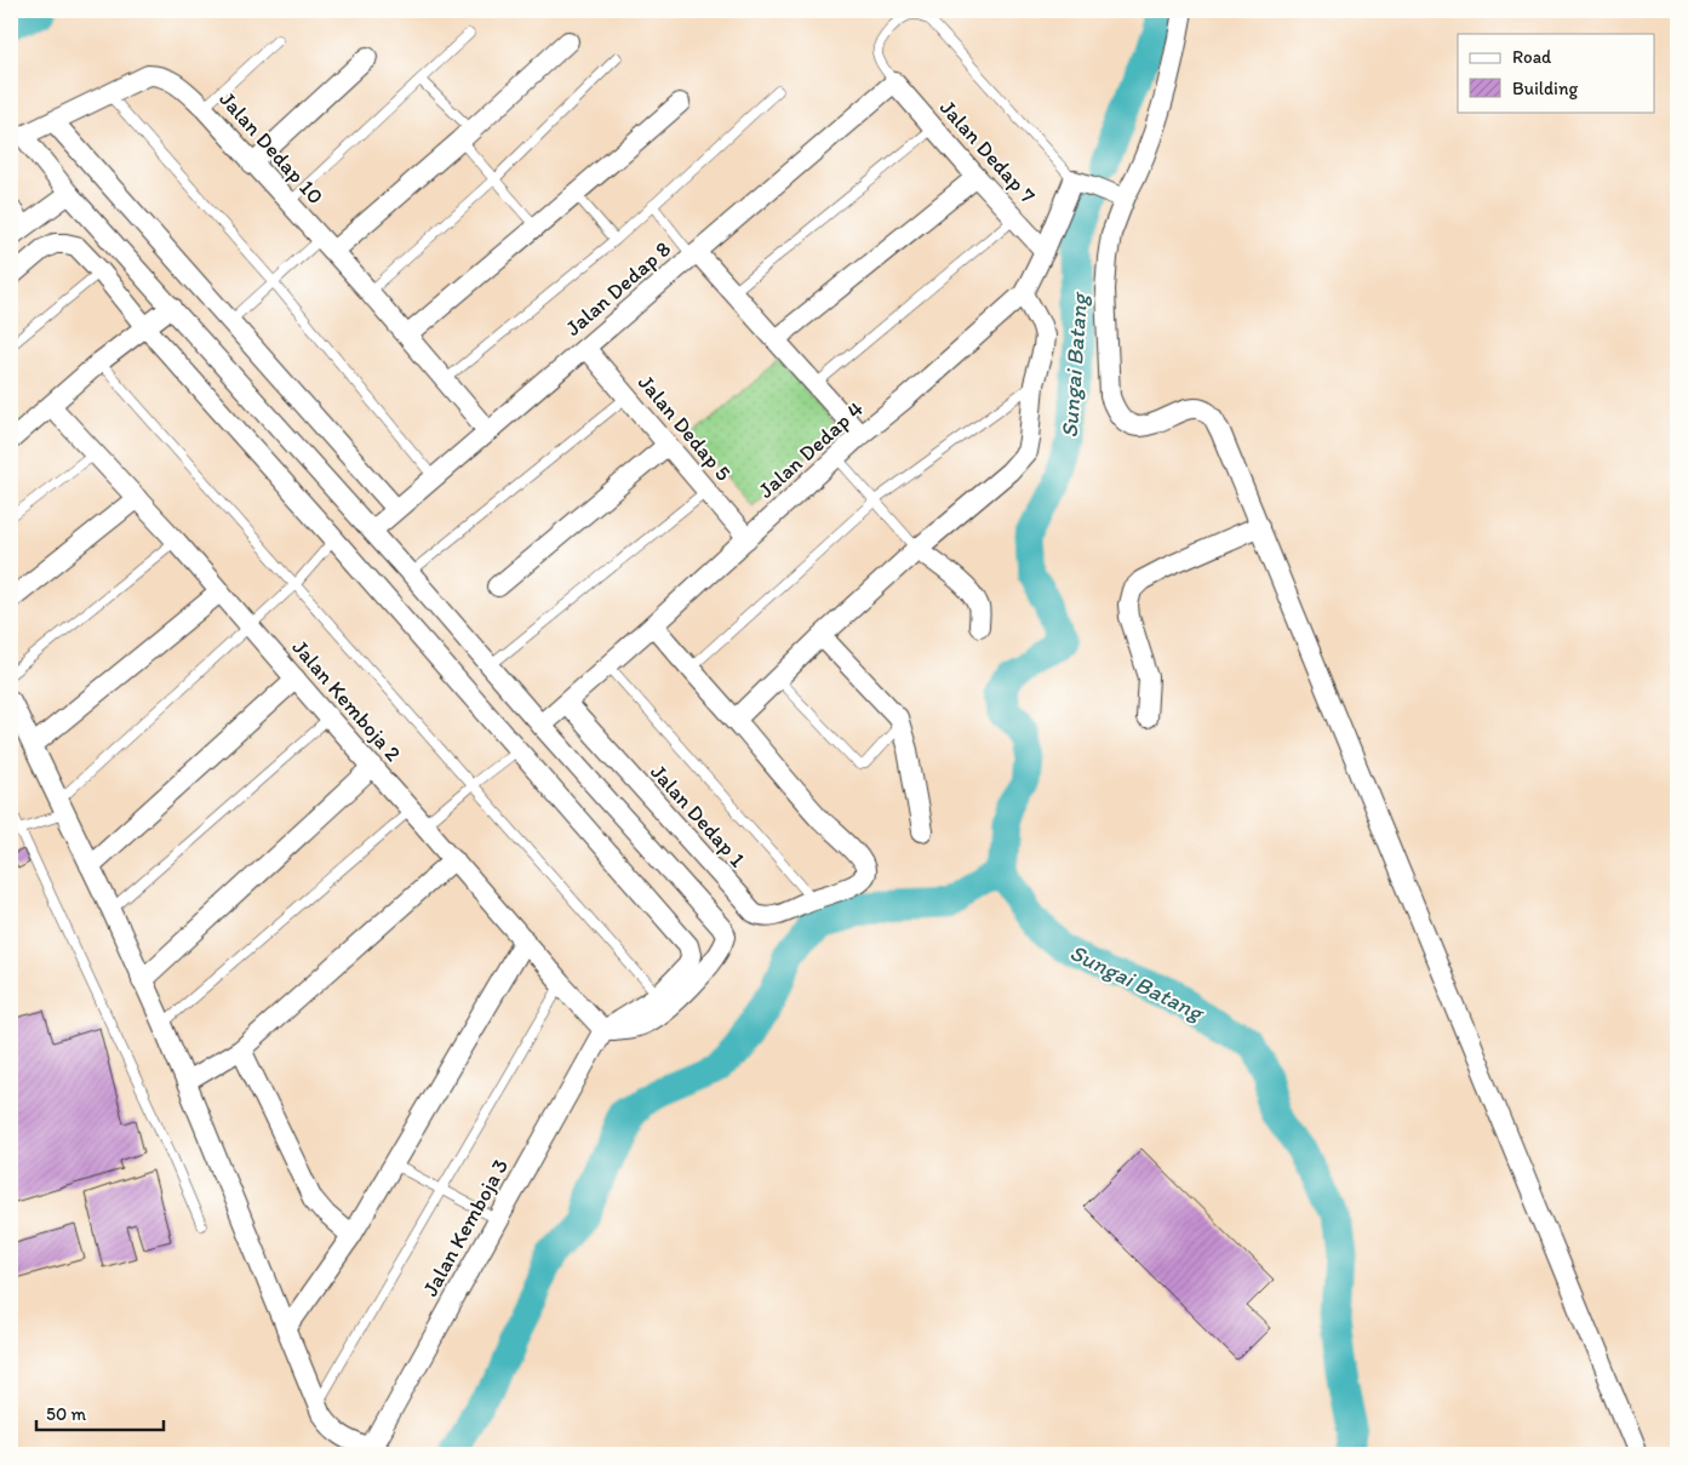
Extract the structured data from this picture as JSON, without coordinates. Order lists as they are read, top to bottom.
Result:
{
  "streets": {
    "street": [
      "Jalan Dedap 10",
      "Jalan Dedap 7",
      "Jalan Dedap 8",
      "Jalan Dedap 5",
      "Jalan Dedap 4",
      "Jalan Kemboja 2",
      "Jalan Dedap 1",
      "Jalan Kemboja 3"
    ]
  },
  "crossings": [
    ["Jalan Dedap 10", "Jalan Dedap 8"],
    ["Jalan Dedap 7", "Jalan Dedap 8"],
    ["Jalan Dedap 7", "Jalan Dedap 4"],
    ["Jalan Dedap 8", "Jalan Dedap 5"],
    ["Jalan Dedap 5", "Jalan Dedap 4"],
    ["Jalan Dedap 4", "Jalan Dedap 1"],
    ["Jalan Kemboja 2", "Jalan Kemboja 3"]
  ],
  "water": ["Sungai Batang"],
  "legend": ["Road", "Building"],
  "scale_bar": "50 m"
}
